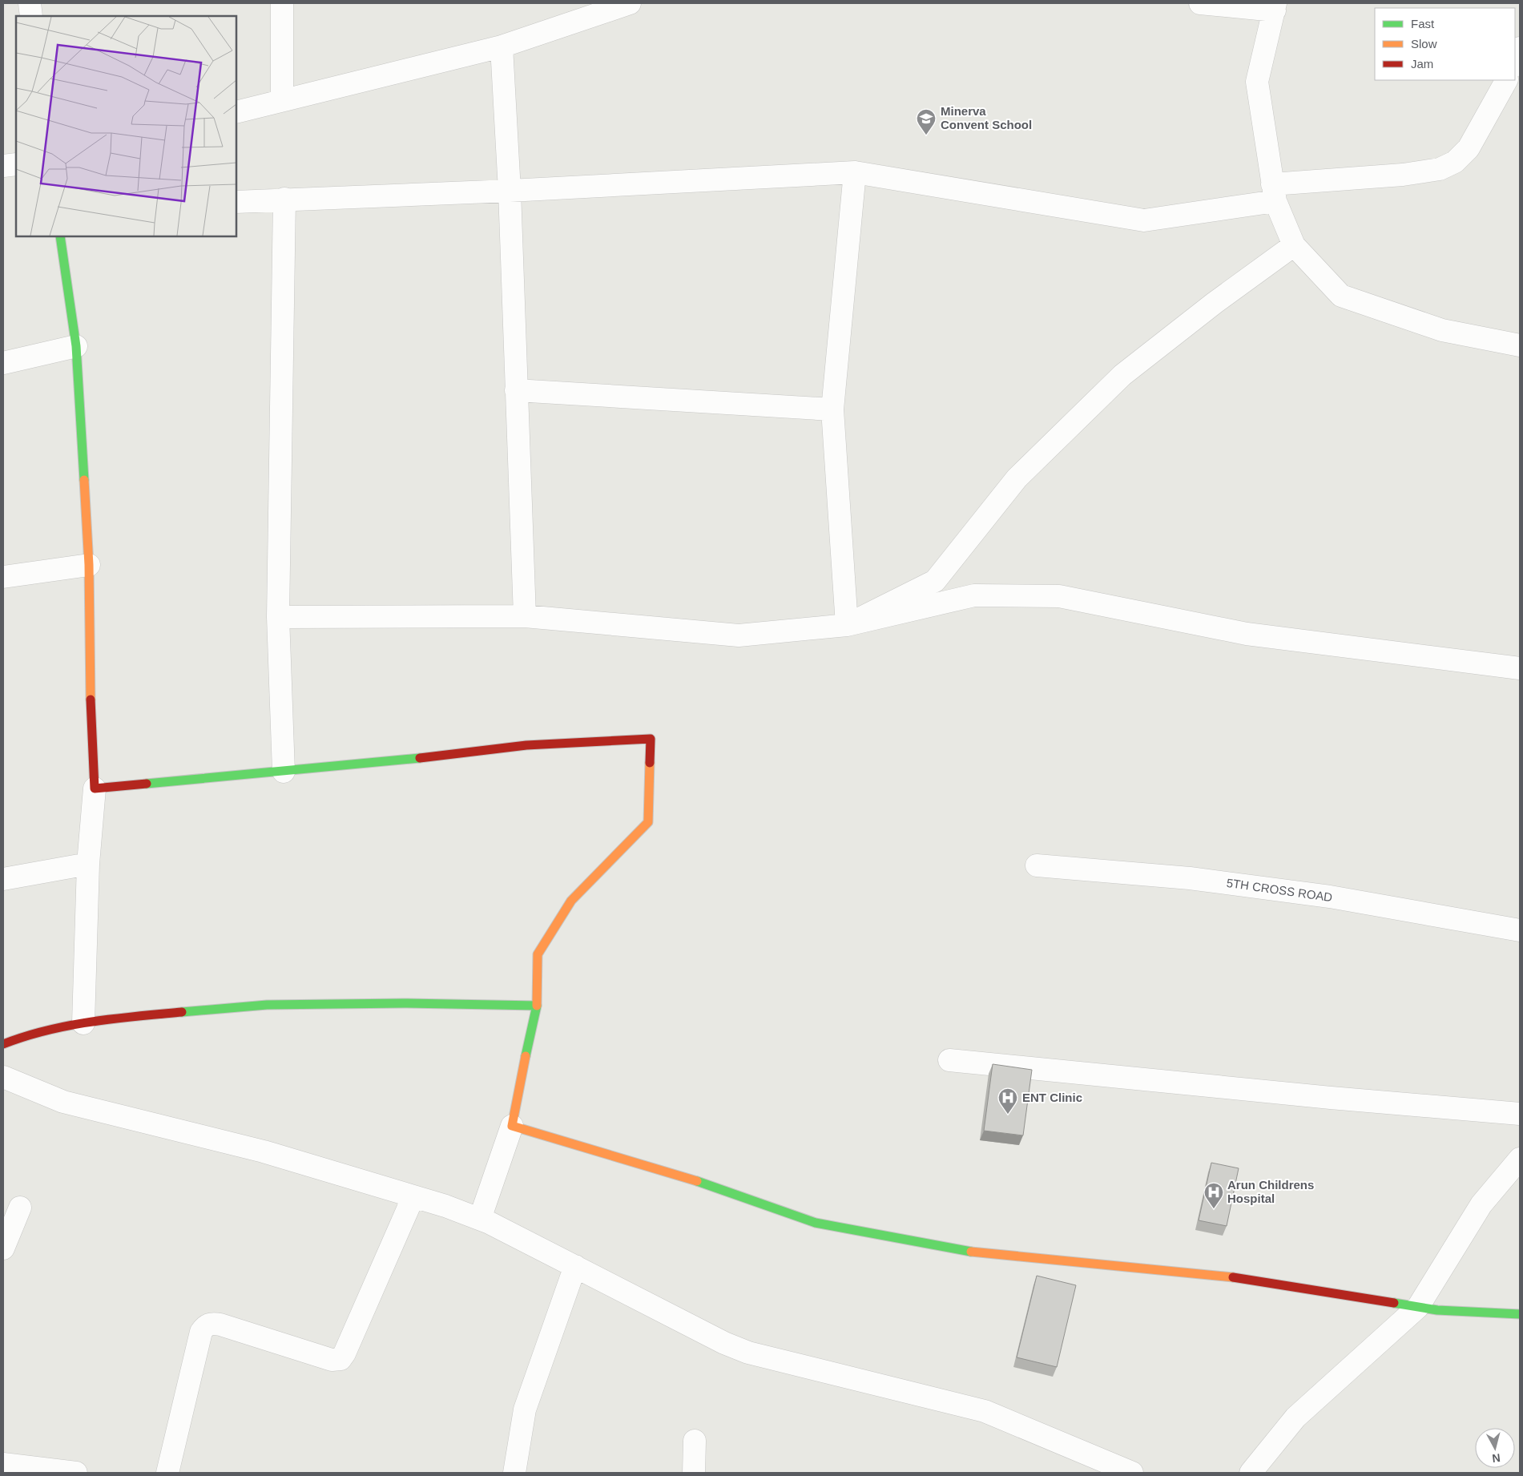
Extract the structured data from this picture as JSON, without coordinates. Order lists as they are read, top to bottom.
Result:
{
  "streets": {
    "street": ["5TH CROSS ROAD"]
  },
  "places": {
    "school or university": ["Minerva Convent School"],
    "hospital": ["ENT Clinic", "Arun Childrens Hospital"]
  },
  "legend": ["Fast", "Slow", "Jam"],
  "north": "bottom"
}
